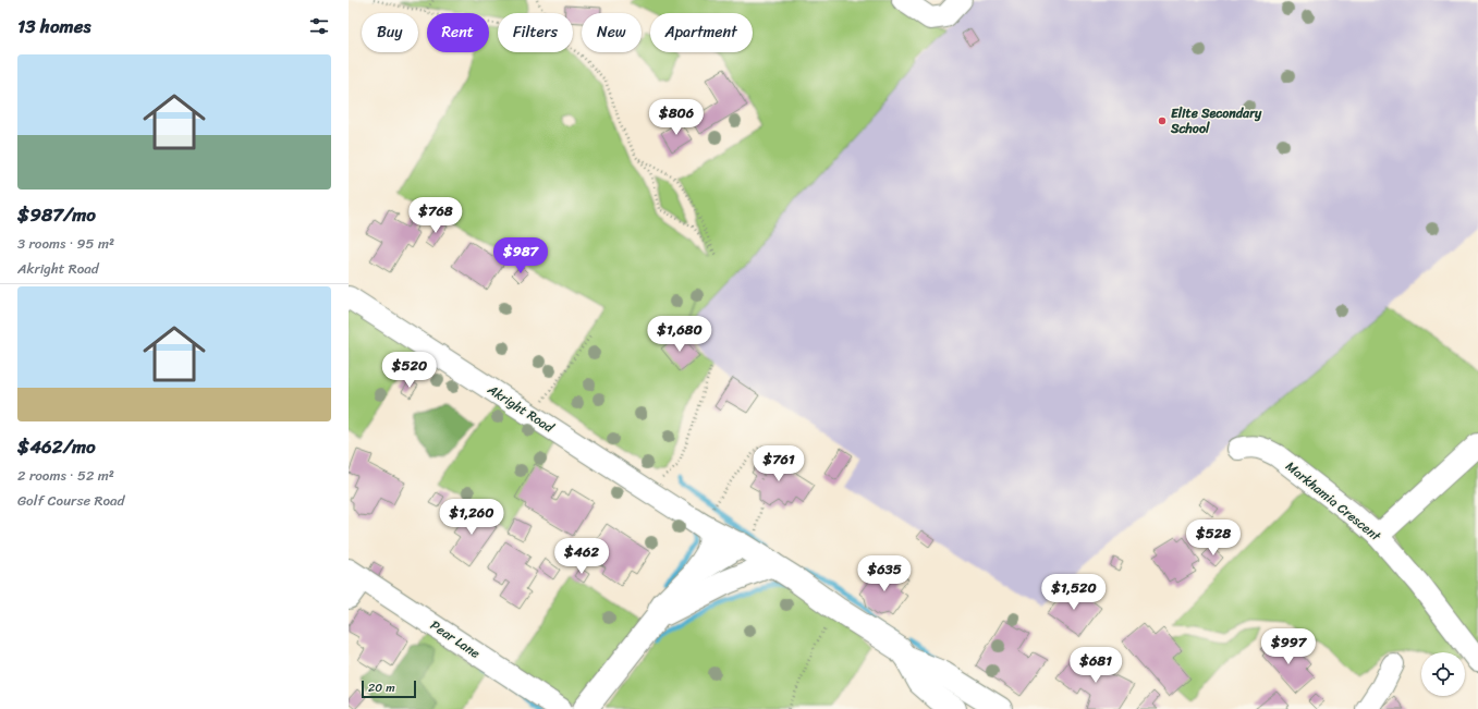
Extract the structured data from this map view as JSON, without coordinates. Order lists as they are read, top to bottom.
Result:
{
  "streets": {
    "street": ["Akright Road", "Markhamia Crescent", "Pear Lane"]
  },
  "places": ["Elite Secondary School"],
  "scale_bar": "20 m",
  "page": {
    "heading": "13 homes",
    "chip": [
      "Buy",
      "Rent",
      "Filters",
      "New",
      "Apartment"
    ],
    "list": [
      {
        "name": "$987/mo",
        "note": "3 rooms · 95 m² · Akright Road"
      },
      {
        "name": "$462/mo",
        "note": "2 rooms · 52 m² · Golf Course Road"
      }
    ],
    "price": [
      "$806",
      "$768",
      "$987",
      "$1,680",
      "$520",
      "$761",
      "$1,260",
      "$528",
      "$462",
      "$635",
      "$1,520",
      "$997",
      "$681"
    ],
    "scale": "20 m"
  }
}
